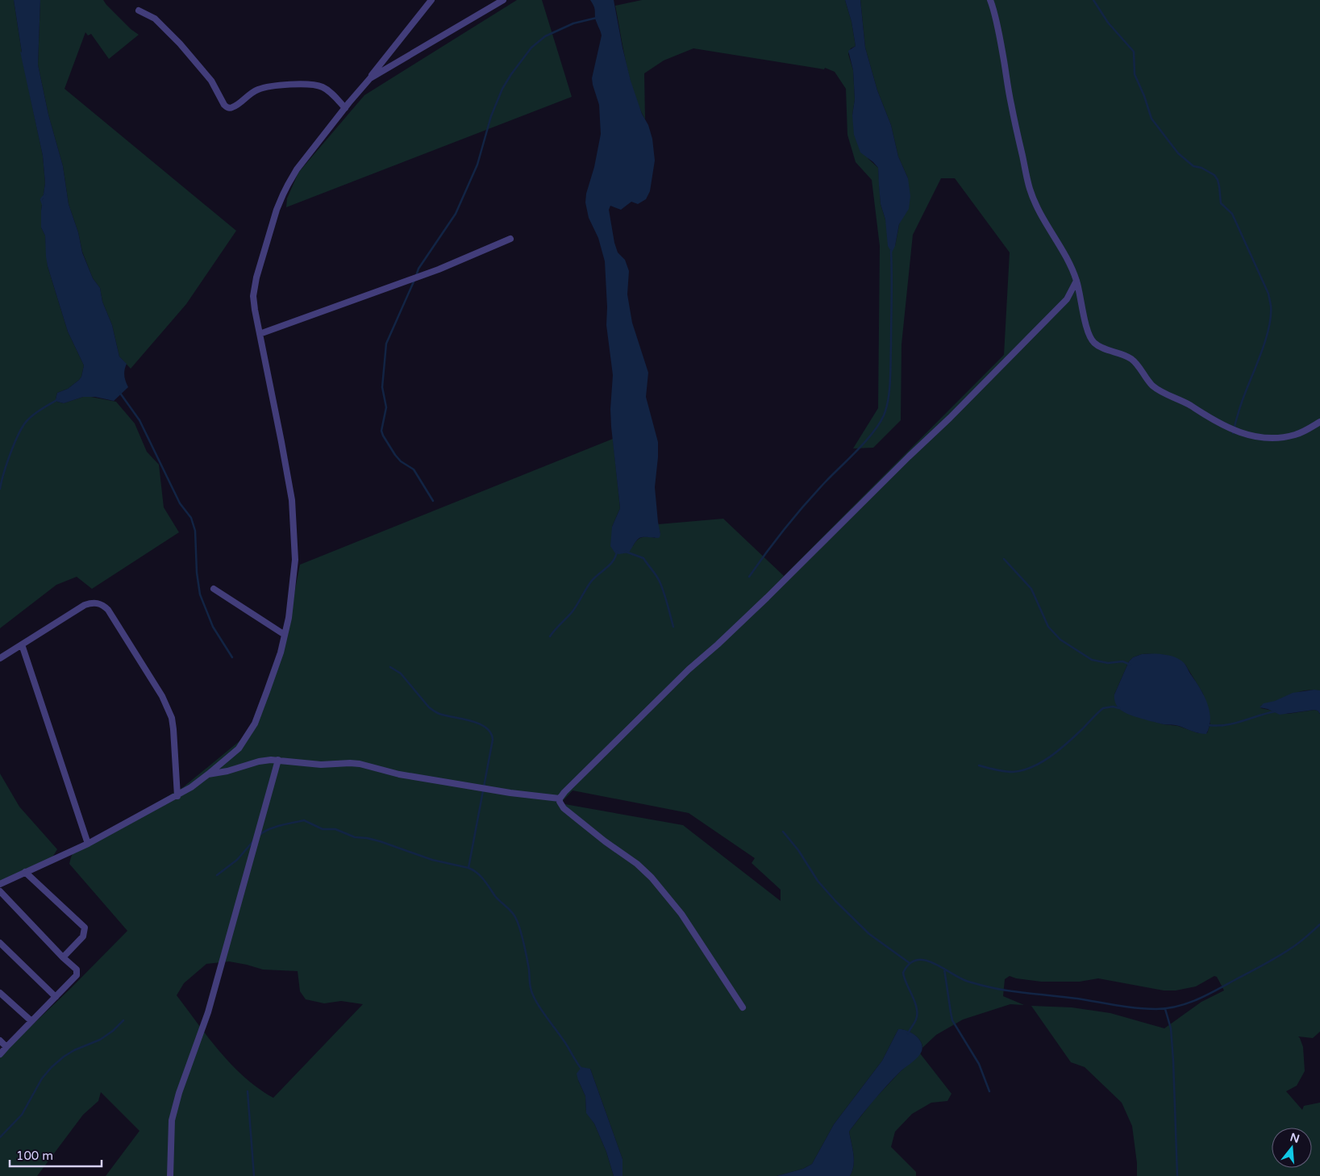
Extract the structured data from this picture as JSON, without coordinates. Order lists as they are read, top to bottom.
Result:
{
  "scale_bar": "100 m",
  "north": "top"
}
